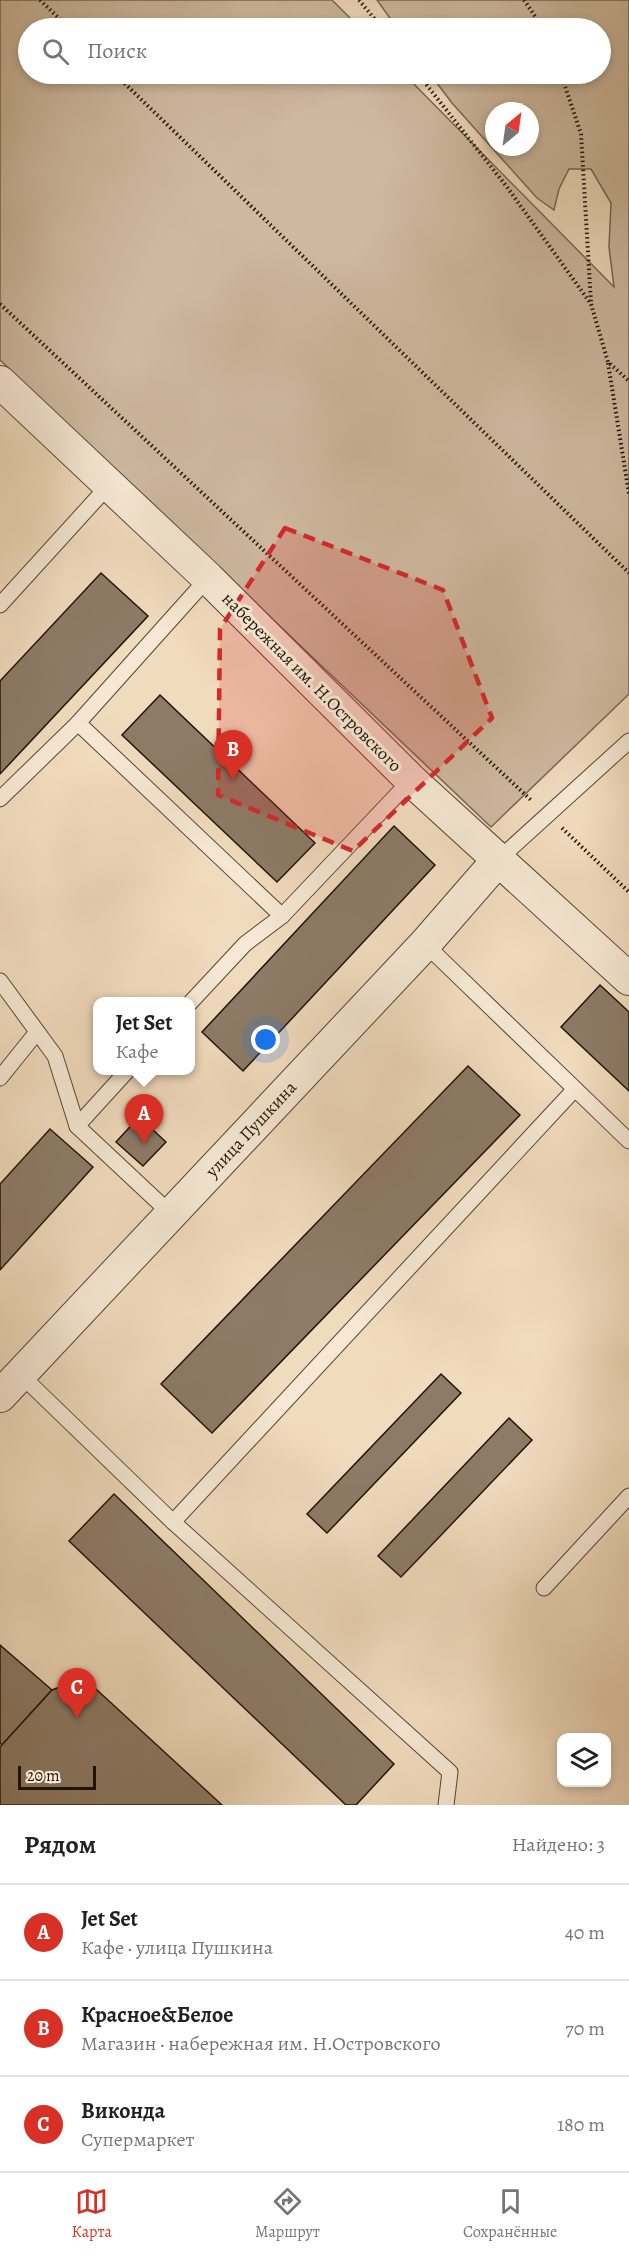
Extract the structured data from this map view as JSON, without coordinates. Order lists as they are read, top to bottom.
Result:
{
  "streets": {
    "street": ["набережная им. Н.Островского", "улица Пушкина"]
  },
  "crossings": [
    ["набережная им. Н.Островского", "улица Пушкина"]
  ],
  "scale_bar": "20 m",
  "north": "top right",
  "page": {
    "search": "Поиск",
    "pins": ["B", "A", "C"],
    "popup": ["Jet Set", "Кафе"],
    "scale": "20 m",
    "heading": ["Рядом", "Найдено: 3"],
    "list": [
      {
        "mark": "A",
        "name": "Jet Set",
        "note": "Кафе · улица Пушкина",
        "value": "40 m"
      },
      {
        "mark": "B",
        "name": "Красное&Белое",
        "note": "Магазин · набережная им. Н.Островского",
        "value": "70 m"
      },
      {
        "mark": "C",
        "name": "Виконда",
        "note": "Супермаркет",
        "value": "180 m"
      }
    ],
    "nav": ["Карта", "Маршрут", "Сохранённые"]
  }
}
